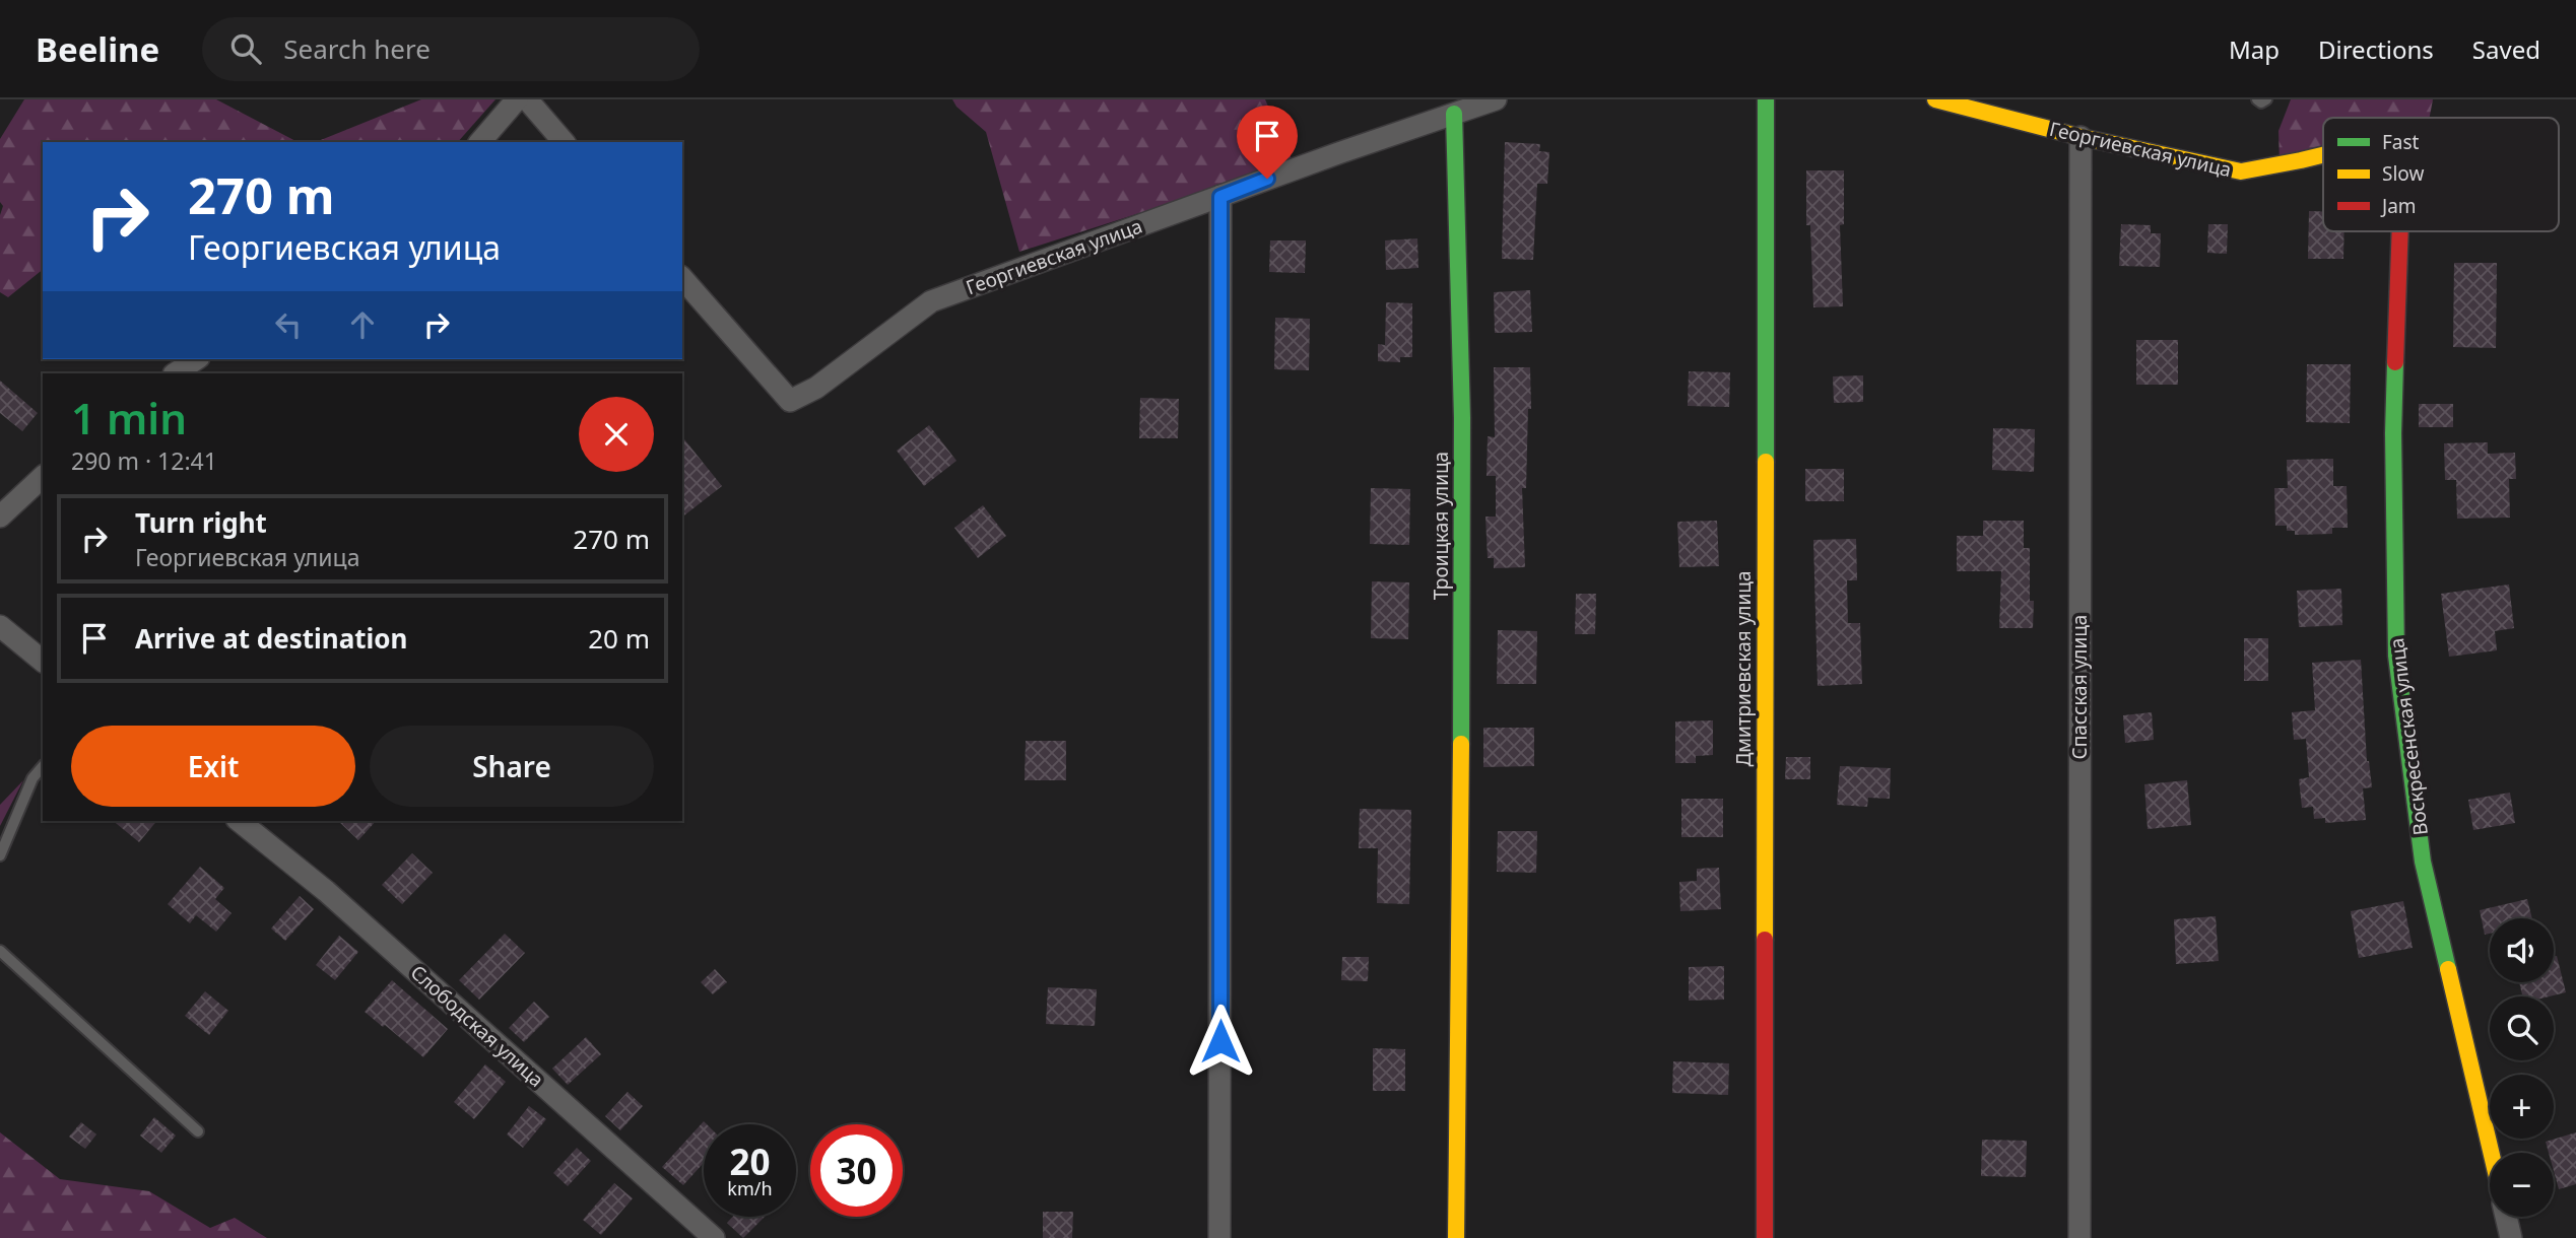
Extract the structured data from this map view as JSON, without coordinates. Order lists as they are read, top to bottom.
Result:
{
  "streets": {
    "street": [
      "Георгиевская улица",
      "Троицкая улица",
      "Дмитриевская улица",
      "Спасская улица",
      "Воскресенская улица",
      "Слободская улица"
    ]
  },
  "crossings": [
    ["Георгиевская улица", "Троицкая улица"],
    ["Георгиевская улица", "Спасская улица"]
  ],
  "legend": ["Fast", "Slow", "Jam"],
  "page": {
    "header": "Beeline",
    "search": "Search here",
    "nav": ["Map", "Directions", "Saved"],
    "turn": ["270 m", "Георгиевская улица"],
    "heading": ["1 min", "290 m · 12:41"],
    "list": [
      {
        "name": "Turn right",
        "note": "Георгиевская улица",
        "value": "270 m"
      },
      {
        "name": "Arrive at destination",
        "value": "20 m"
      }
    ],
    "buttons": ["Exit", "Share"],
    "map_buttons": ["+", "−"],
    "speed": "20 km/h",
    "limit": "30"
  }
}
